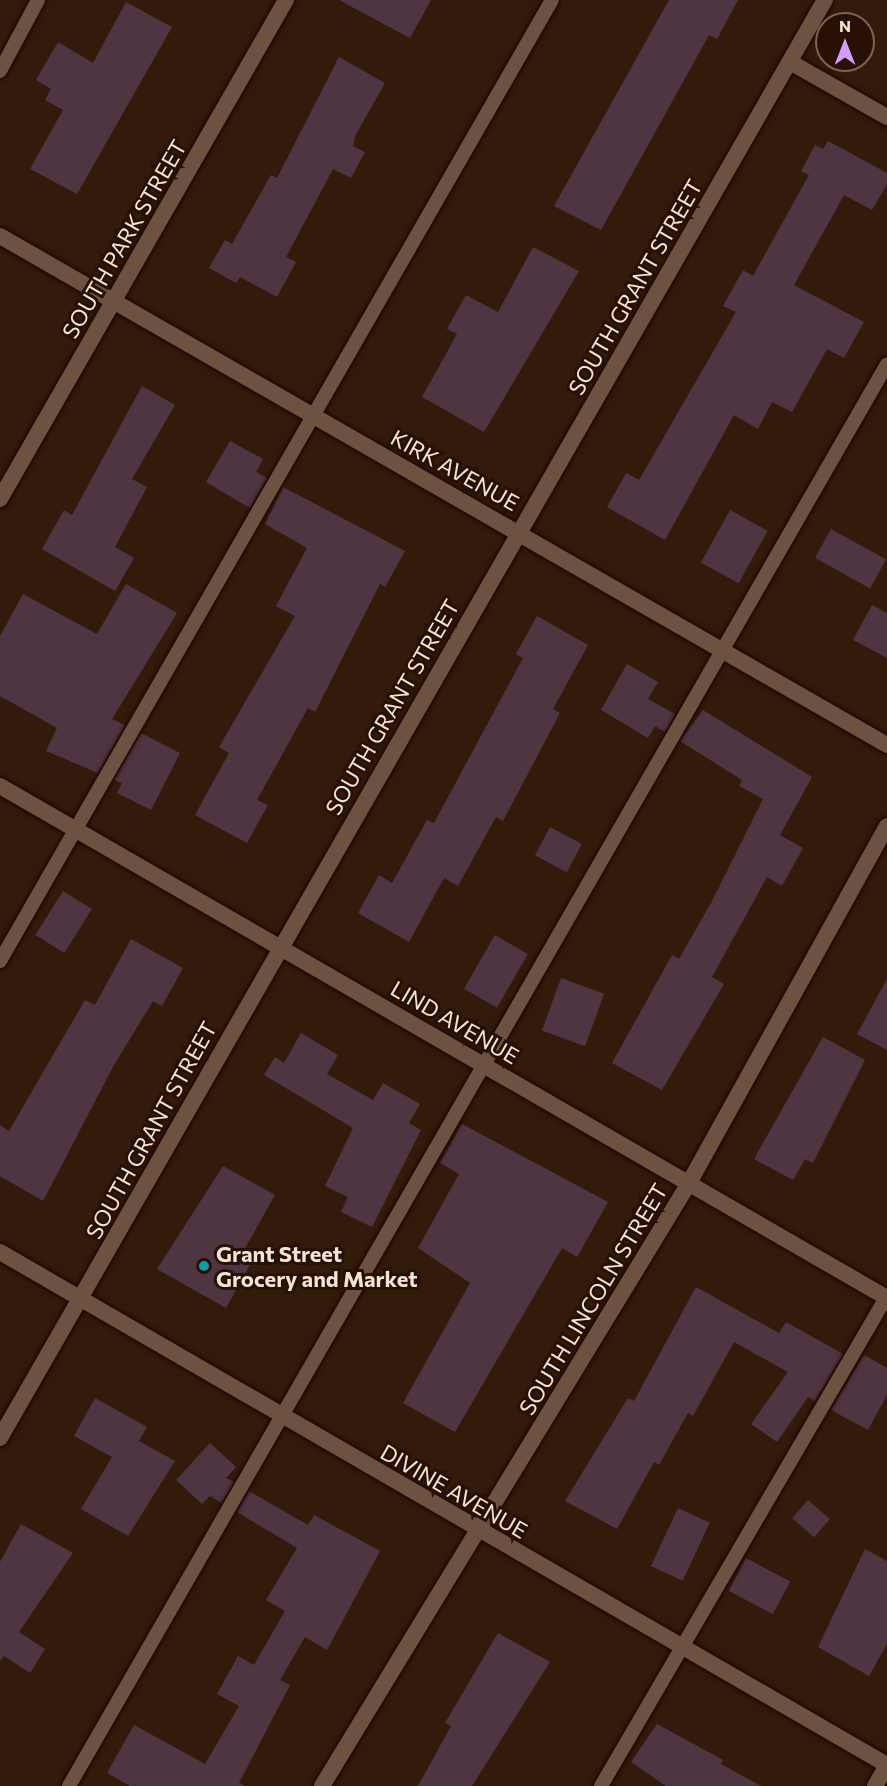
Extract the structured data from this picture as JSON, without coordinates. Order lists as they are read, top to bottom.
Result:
{
  "streets": {
    "street": [
      "SOUTH PARK STREET",
      "SOUTH GRANT STREET",
      "KIRK AVENUE",
      "LIND AVENUE",
      "SOUTH LINCOLN STREET",
      "DIVINE AVENUE"
    ]
  },
  "crossings": [
    ["SOUTH PARK STREET", "KIRK AVENUE"],
    ["SOUTH GRANT STREET", "KIRK AVENUE"],
    ["SOUTH GRANT STREET", "LIND AVENUE"],
    ["SOUTH GRANT STREET", "DIVINE AVENUE"],
    ["LIND AVENUE", "SOUTH LINCOLN STREET"],
    ["SOUTH LINCOLN STREET", "DIVINE AVENUE"]
  ],
  "places": ["Grant Street Grocery and Market"],
  "north": "top"
}
